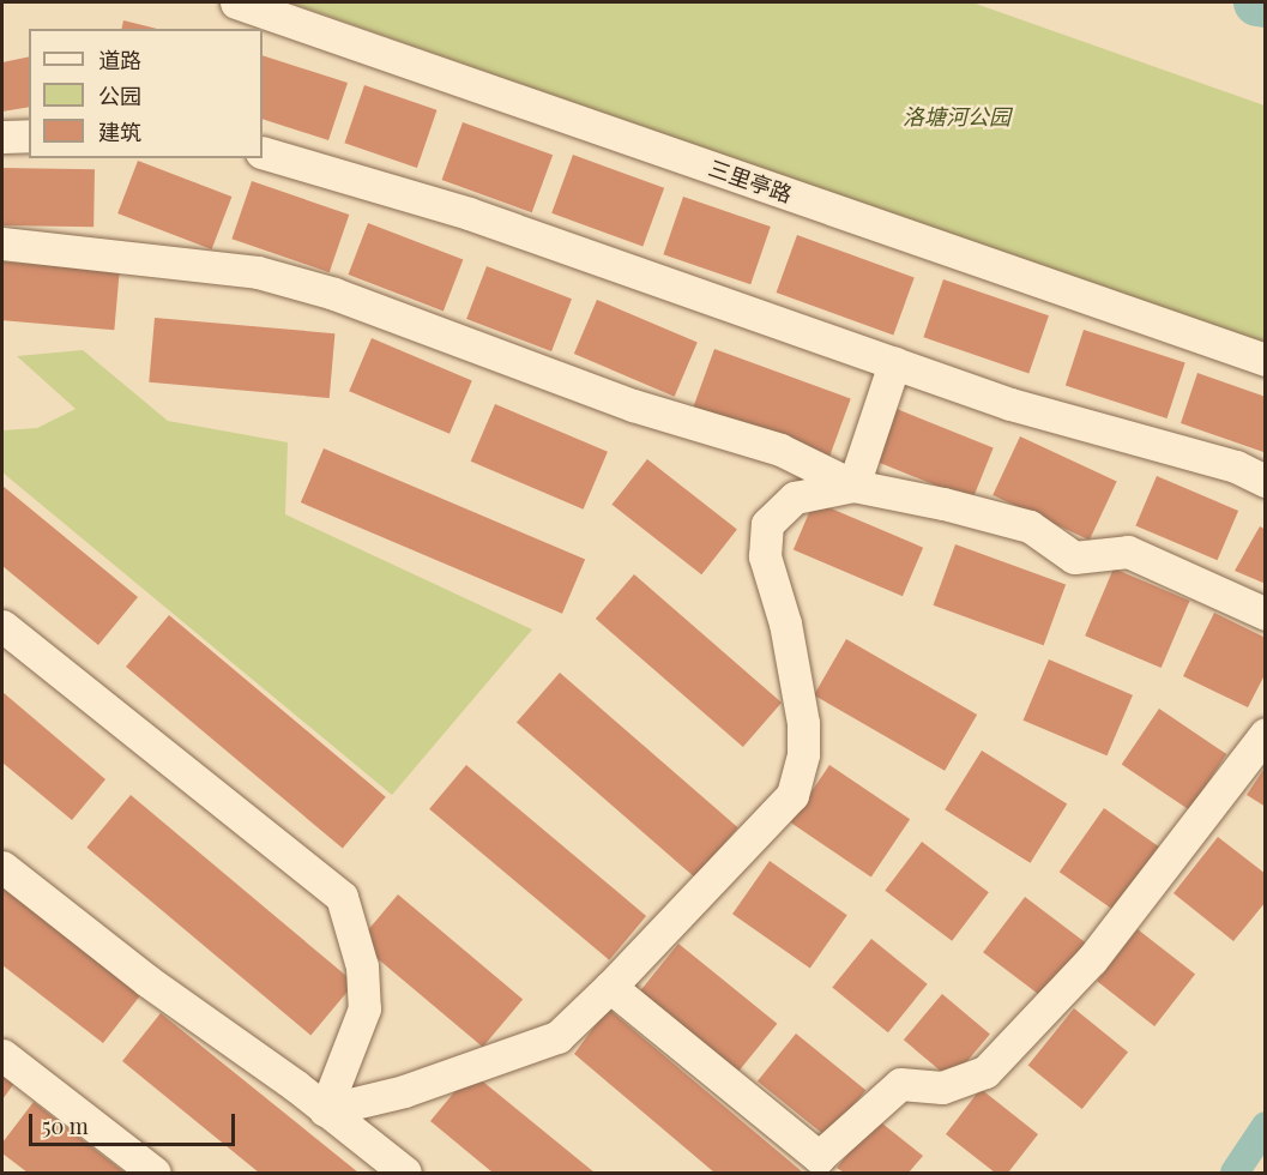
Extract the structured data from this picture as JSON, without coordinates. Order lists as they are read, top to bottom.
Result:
{
  "streets": {
    "street": ["三里亭路"]
  },
  "parks": ["洛塘河公园"],
  "legend": ["道路", "公园", "建筑"],
  "scale_bar": "50 m"
}
